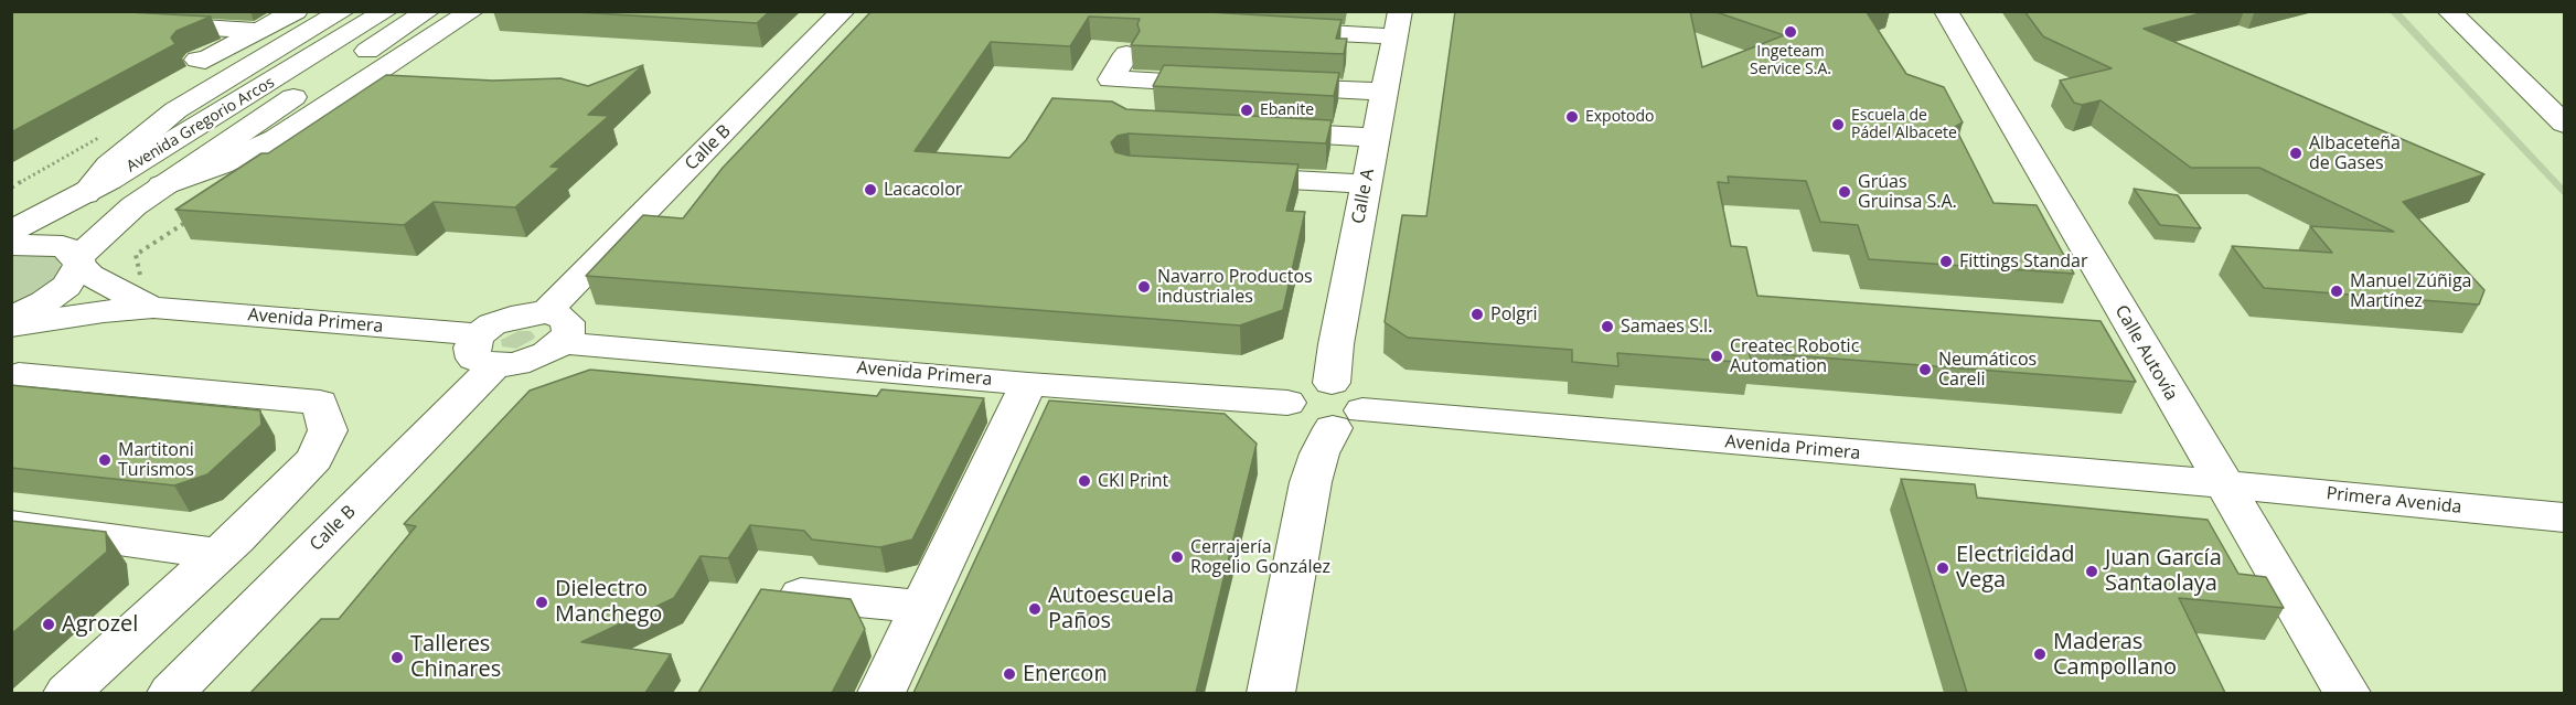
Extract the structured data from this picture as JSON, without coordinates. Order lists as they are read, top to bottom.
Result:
{
  "streets": {
    "street": [
      "Avenida Gregorio Arcos",
      "Calle B",
      "Calle A",
      "Avenida Primera",
      "Calle Autovía",
      "Primera Avenida"
    ]
  },
  "crossings": [
    ["Avenida Gregorio Arcos", "Avenida Primera"],
    ["Calle B", "Avenida Primera"],
    ["Calle A", "Avenida Primera"],
    ["Avenida Primera", "Calle Autovía"],
    ["Avenida Primera", "Primera Avenida"],
    ["Calle Autovía", "Primera Avenida"]
  ],
  "places": [
    "Ingeteam Service S.A.",
    "Ebanite",
    "Expotodo",
    "Escuela de Pádel Albacete",
    "Albaceteña de Gases",
    "Lacacolor",
    "Grúas Gruinsa S.A.",
    "Fittings Standar",
    "Navarro Productos industriales",
    "Manuel Zúñiga Martínez",
    "Polgri",
    "Samaes S.l.",
    "Createc Robotic Automation",
    "Neumáticos Careli",
    "Martitoni Turismos",
    "CKI Print",
    "Cerrajería Rogelio González",
    "Electricidad Vega",
    "Juan García Santaolaya",
    "Dielectro Manchego",
    "Autoescuela Paños",
    "Agrozel",
    "Maderas Campollano",
    "Talleres Chinares",
    "Enercon"
  ]
}
